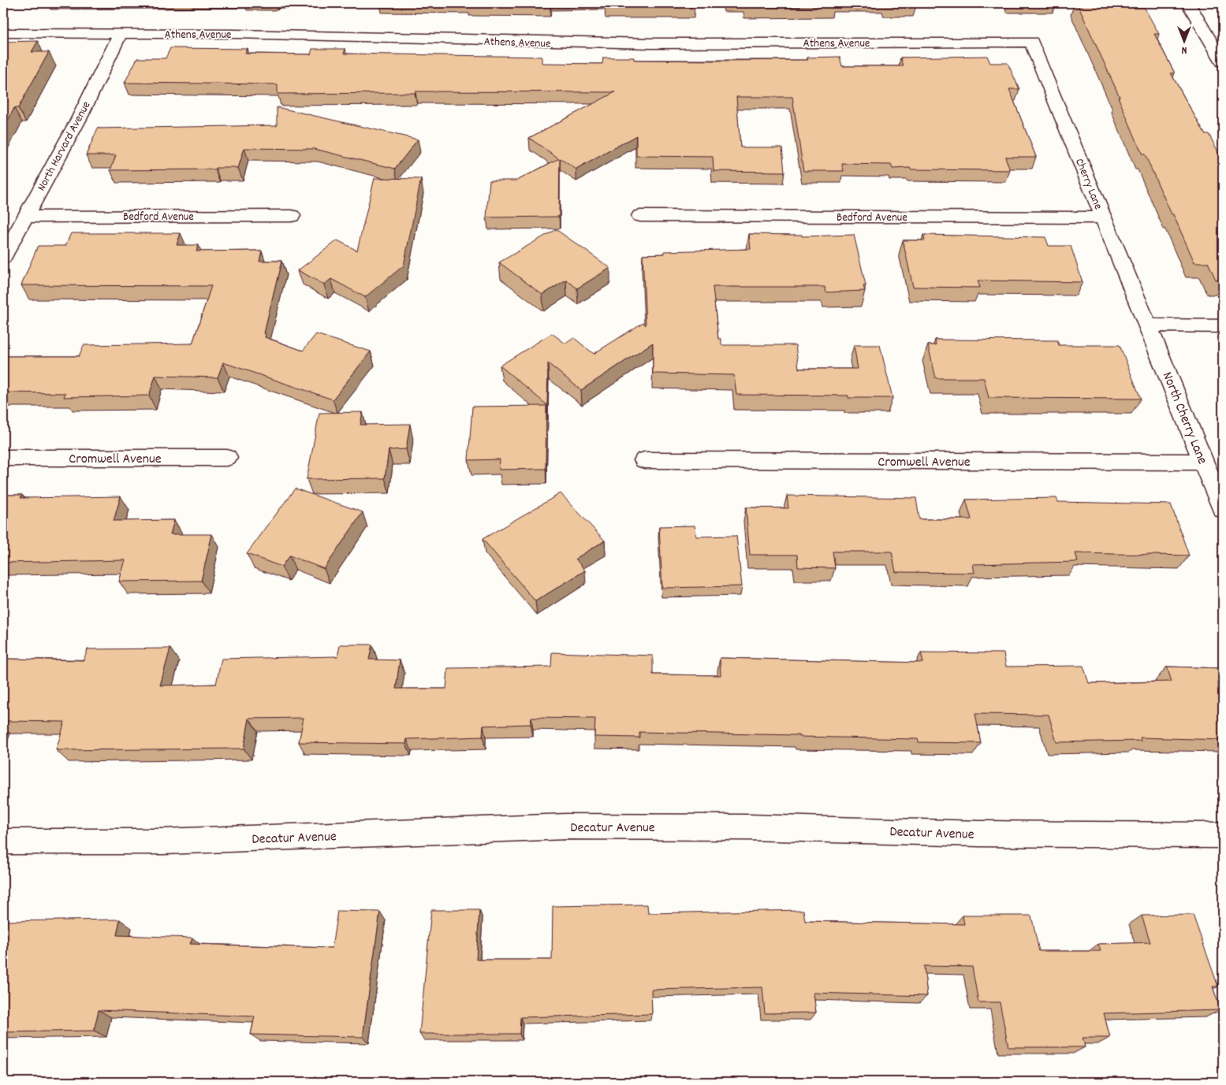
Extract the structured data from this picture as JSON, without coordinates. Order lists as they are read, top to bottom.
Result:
{
  "streets": {
    "street": [
      "Athens Avenue",
      "North Harvard Avenue",
      "Cherry Lane",
      "Bedford Avenue",
      "North Cherry Lane",
      "Cromwell Avenue",
      "Decatur Avenue"
    ]
  },
  "crossings": [
    ["Athens Avenue", "North Harvard Avenue"],
    ["Athens Avenue", "Cherry Lane"],
    ["North Harvard Avenue", "Bedford Avenue"],
    ["Cherry Lane", "Bedford Avenue"],
    ["Cherry Lane", "North Cherry Lane"],
    ["North Cherry Lane", "Cromwell Avenue"]
  ],
  "north": "bottom"
}
